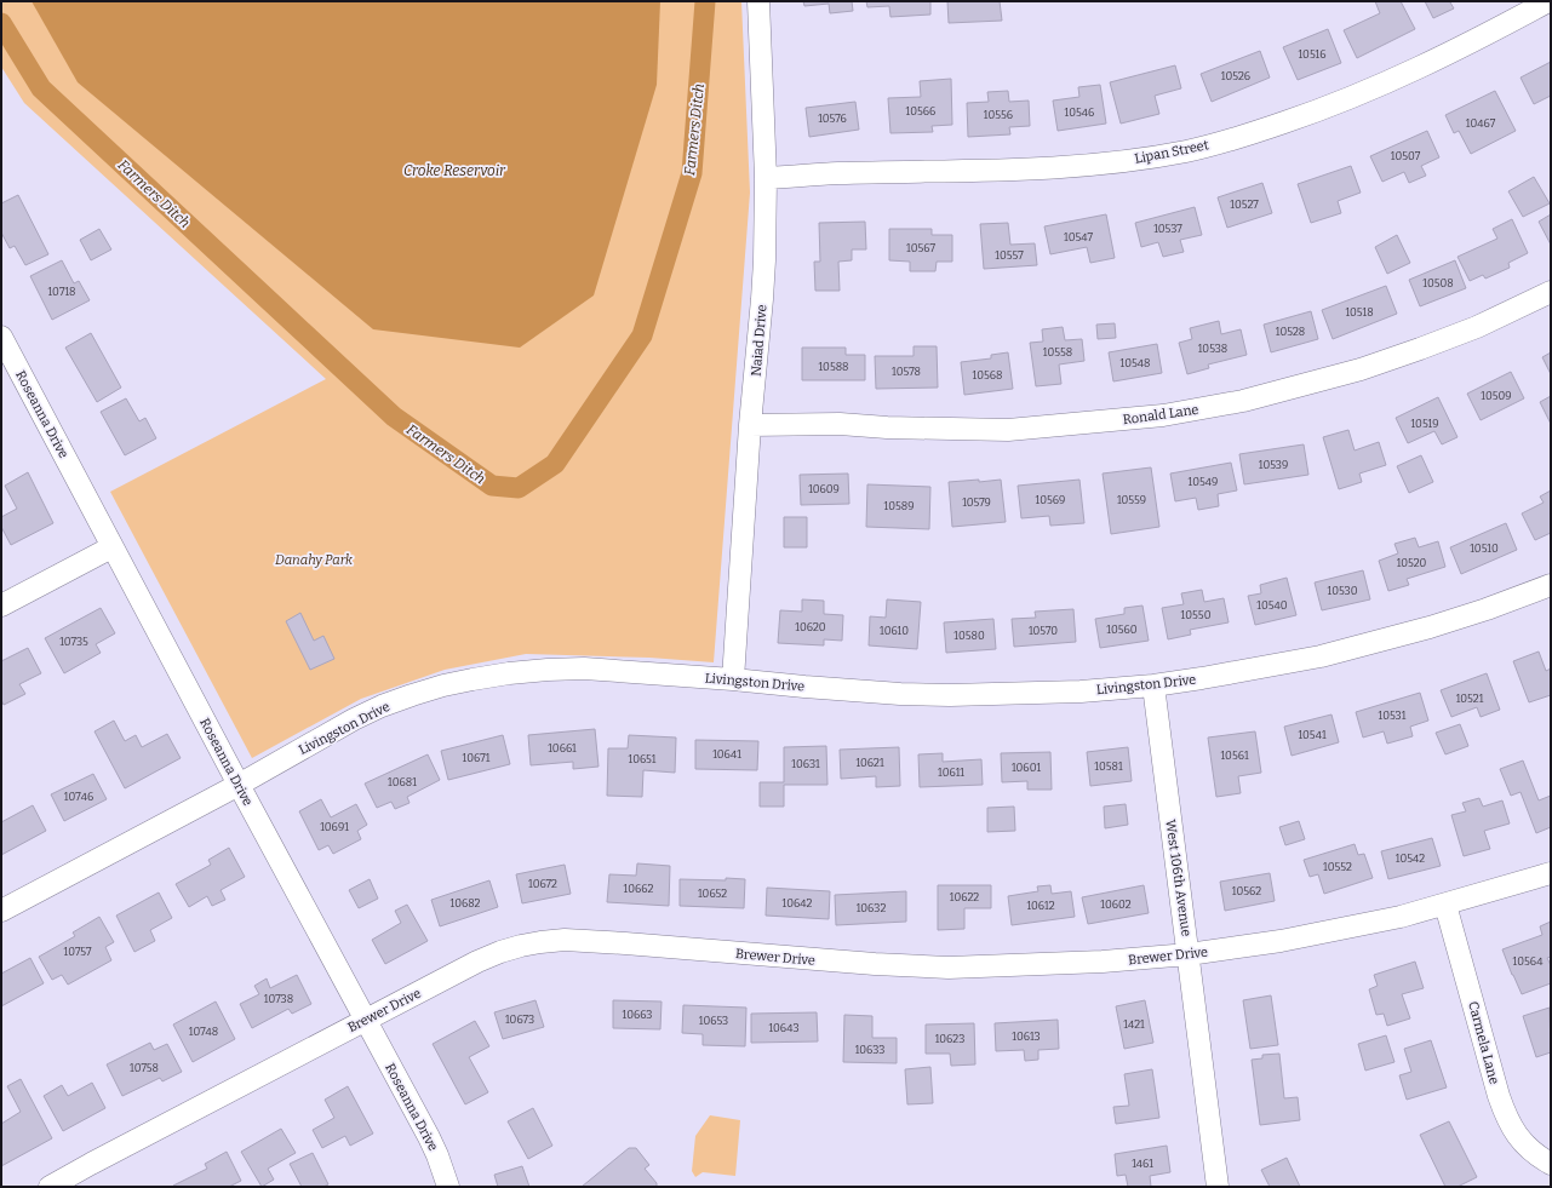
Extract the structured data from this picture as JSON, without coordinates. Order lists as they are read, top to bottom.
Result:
{
  "streets": {
    "street": [
      "Lipan Street",
      "Naiad Drive",
      "Roseanna Drive",
      "Ronald Lane",
      "Livingston Drive",
      "West 106th Avenue",
      "Brewer Drive",
      "Carmela Lane"
    ]
  },
  "crossings": [
    ["Lipan Street", "Naiad Drive"],
    ["Naiad Drive", "Ronald Lane"],
    ["Naiad Drive", "Livingston Drive"],
    ["Roseanna Drive", "Livingston Drive"],
    ["Roseanna Drive", "Brewer Drive"],
    ["Livingston Drive", "West 106th Avenue"],
    ["West 106th Avenue", "Brewer Drive"],
    ["Brewer Drive", "Carmela Lane"]
  ],
  "water": ["Farmers Ditch", "Croke Reservoir"],
  "parks": ["Danahy Park"],
  "house_numbers": [
    "10516",
    "10526",
    "10566",
    "10546",
    "10556",
    "10576",
    "10467",
    "10507",
    "10527",
    "10537",
    "10547",
    "10567",
    "10557",
    "10508",
    "10718",
    "10518",
    "10528",
    "10538",
    "10558",
    "10548",
    "10588",
    "10578",
    "10568",
    "10509",
    "10519",
    "10539",
    "10549",
    "10609",
    "10569",
    "10559",
    "10579",
    "10589",
    "10510",
    "10520",
    "10530",
    "10540",
    "10550",
    "10620",
    "10560",
    "10610",
    "10570",
    "10580",
    "10735",
    "10521",
    "10531",
    "10541",
    "10661",
    "10641",
    "10561",
    "10671",
    "10651",
    "10621",
    "10631",
    "10581",
    "10601",
    "10611",
    "10681",
    "10746",
    "10691",
    "10542",
    "10552",
    "10672",
    "10662",
    "10562",
    "10652",
    "10622",
    "10682",
    "10642",
    "10602",
    "10612",
    "10632",
    "10757",
    "10564",
    "10738",
    "10663",
    "10673",
    "10653",
    "1421",
    "10643",
    "10748",
    "10613",
    "10623",
    "10633",
    "10758",
    "1461"
  ]
}
